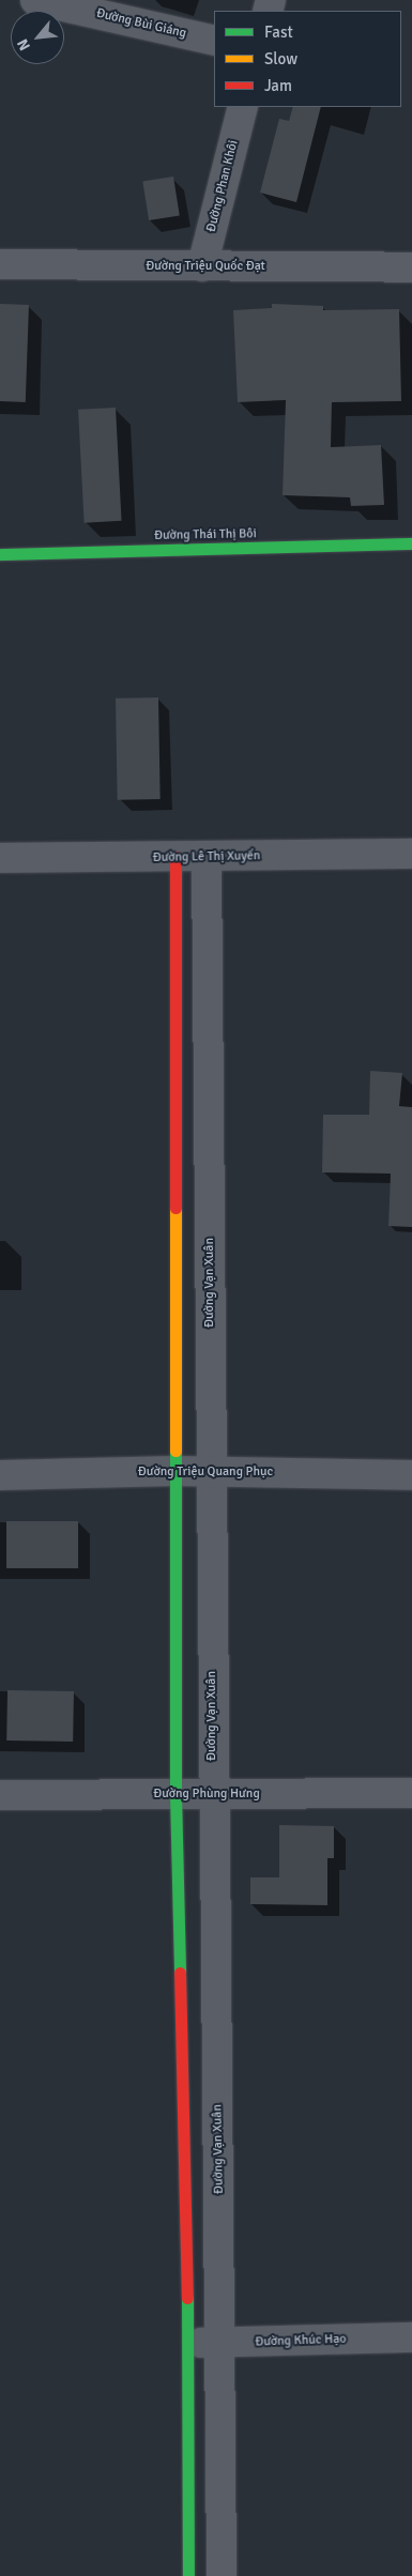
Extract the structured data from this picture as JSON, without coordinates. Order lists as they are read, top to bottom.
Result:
{
  "streets": {
    "street": [
      "Đường Bùi Giáng",
      "Đường Phan Khôi",
      "Đường Triệu Quốc Đạt",
      "Đường Thái Thị Bôi",
      "Đường Lê Thị Xuyến",
      "Đường Vạn Xuân",
      "Đường Triệu Quang Phục",
      "Đường Phùng Hưng",
      "Đường Khúc Hạo"
    ]
  },
  "crossings": [
    ["Đường Phan Khôi", "Đường Triệu Quốc Đạt"],
    ["Đường Lê Thị Xuyến", "Đường Vạn Xuân"],
    ["Đường Vạn Xuân", "Đường Triệu Quang Phục"],
    ["Đường Vạn Xuân", "Đường Phùng Hưng"],
    ["Đường Vạn Xuân", "Đường Khúc Hạo"]
  ],
  "legend": ["Fast", "Slow", "Jam"],
  "north": "bottom left"
}
